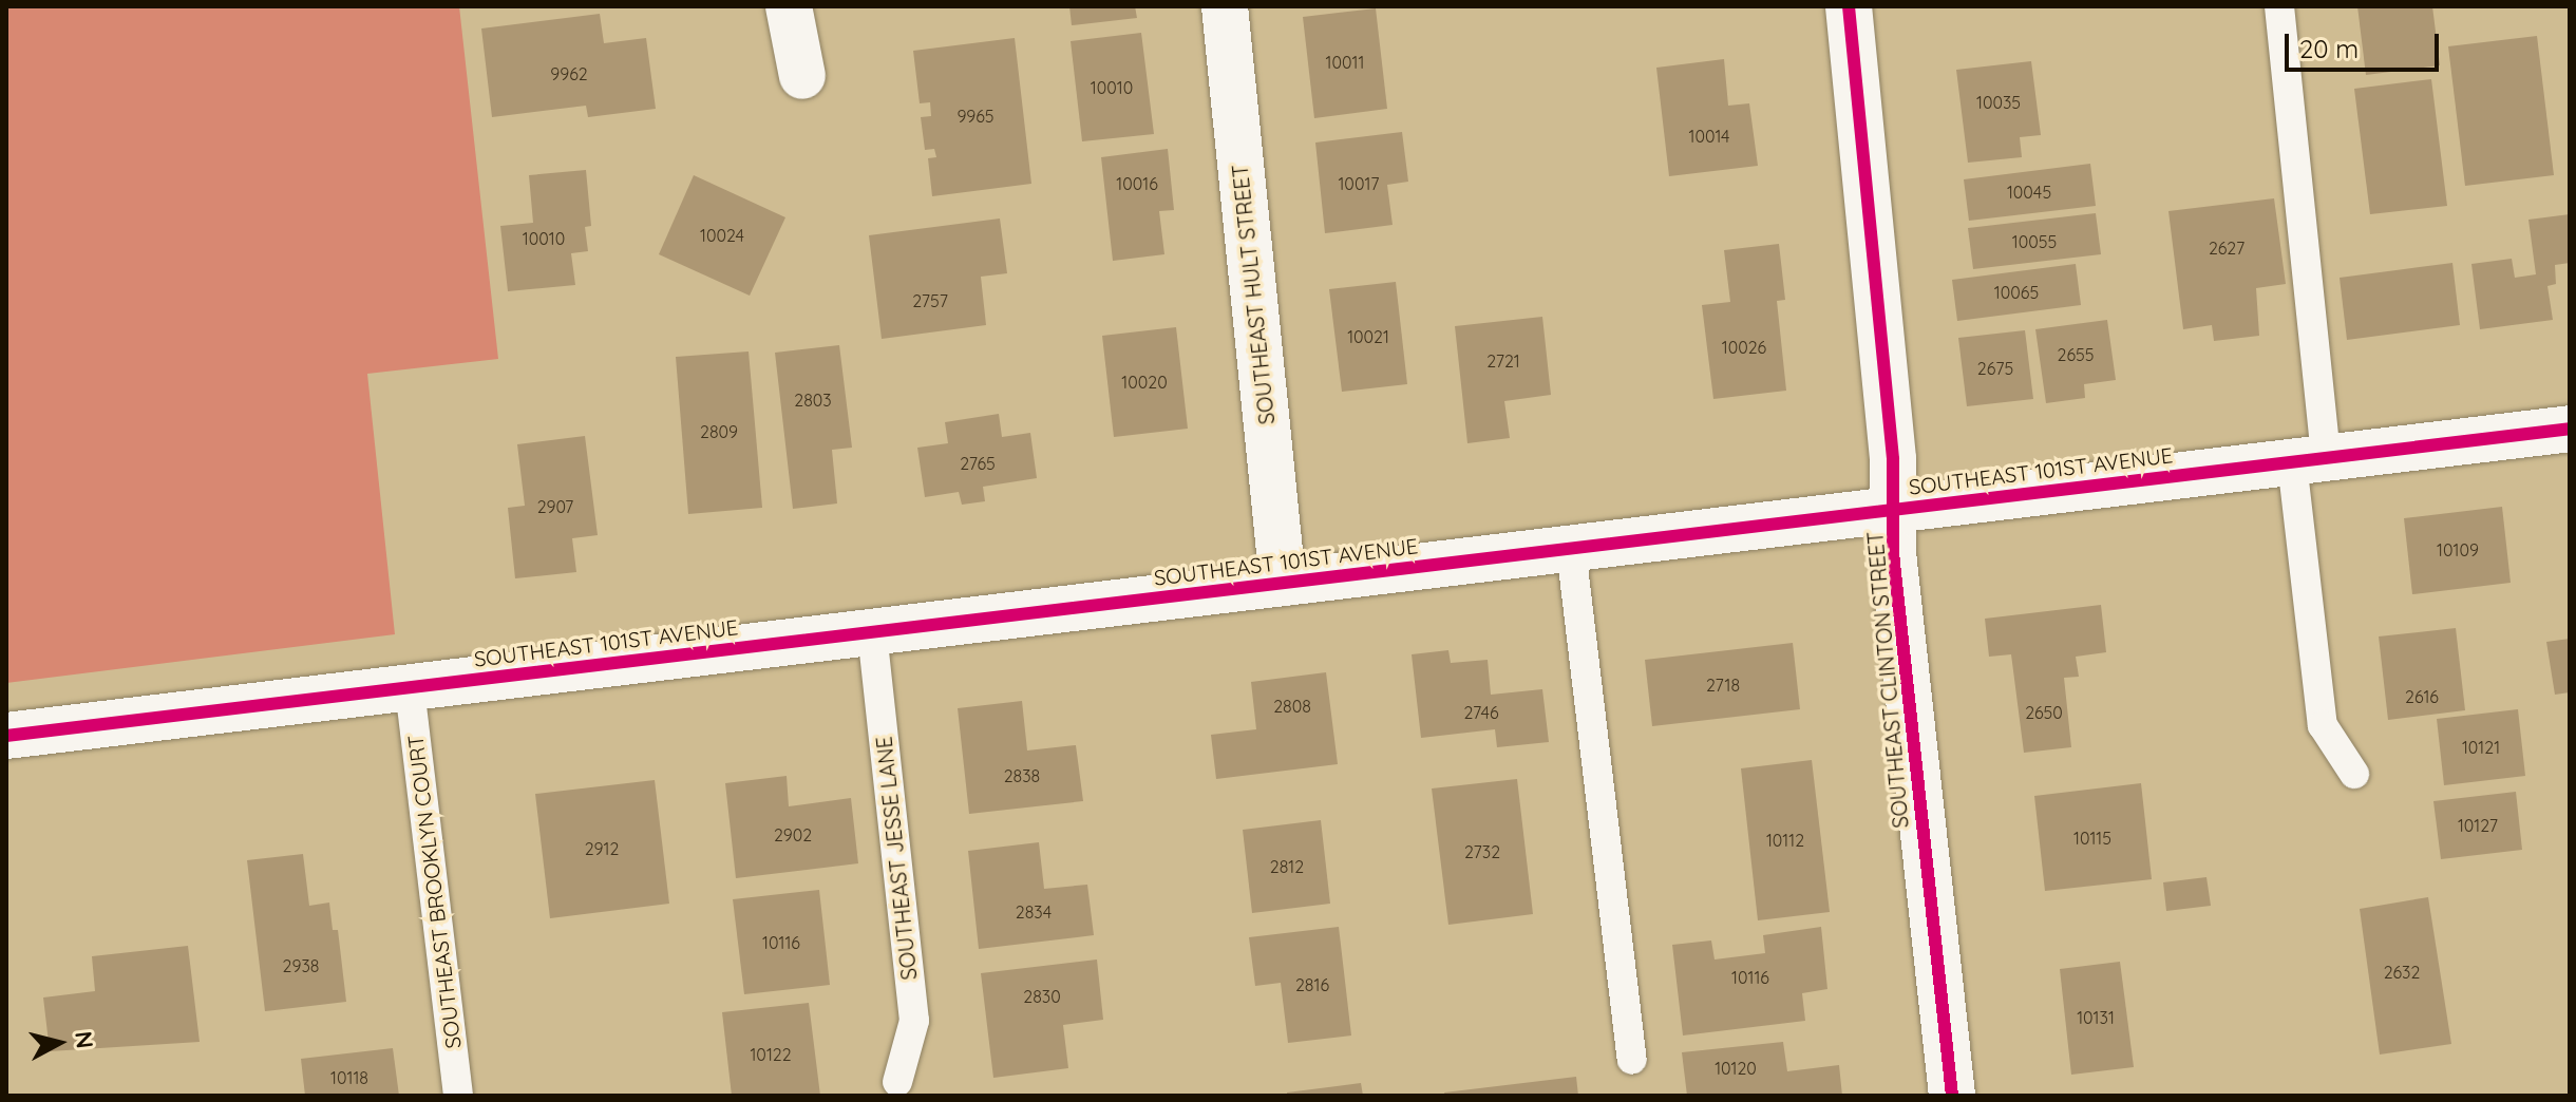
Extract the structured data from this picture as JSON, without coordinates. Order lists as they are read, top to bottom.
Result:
{
  "streets": {
    "street": ["SOUTHEAST HULT STREET", "SOUTHEAST 101ST AVENUE", "SOUTHEAST CLINTON STREET"],
    "lane": ["SOUTHEAST JESSE LANE", "SOUTHEAST BROOKLYN COURT"]
  },
  "crossings": [
    ["SOUTHEAST HULT STREET", "SOUTHEAST 101ST AVENUE"],
    ["SOUTHEAST 101ST AVENUE", "SOUTHEAST CLINTON STREET"],
    ["SOUTHEAST 101ST AVENUE", "SOUTHEAST JESSE LANE"],
    ["SOUTHEAST 101ST AVENUE", "SOUTHEAST BROOKLYN COURT"]
  ],
  "house_numbers": [
    "10011",
    "9962",
    "10010",
    "10035",
    "9965",
    "10014",
    "10016",
    "10017",
    "10045",
    "10024",
    "10010",
    "10055",
    "2627",
    "10065",
    "2757",
    "10021",
    "10026",
    "2655",
    "2721",
    "2675",
    "10020",
    "2803",
    "2809",
    "2765",
    "2907",
    "10109",
    "2718",
    "2616",
    "2808",
    "2746",
    "2650",
    "10121",
    "2838",
    "10127",
    "2902",
    "10115",
    "10112",
    "2912",
    "2732",
    "2812",
    "2834",
    "10116",
    "2938",
    "2632",
    "10116",
    "2816",
    "2830",
    "10131",
    "10122",
    "10120",
    "10118"
  ],
  "scale_bar": "20 m",
  "north": "right"
}
